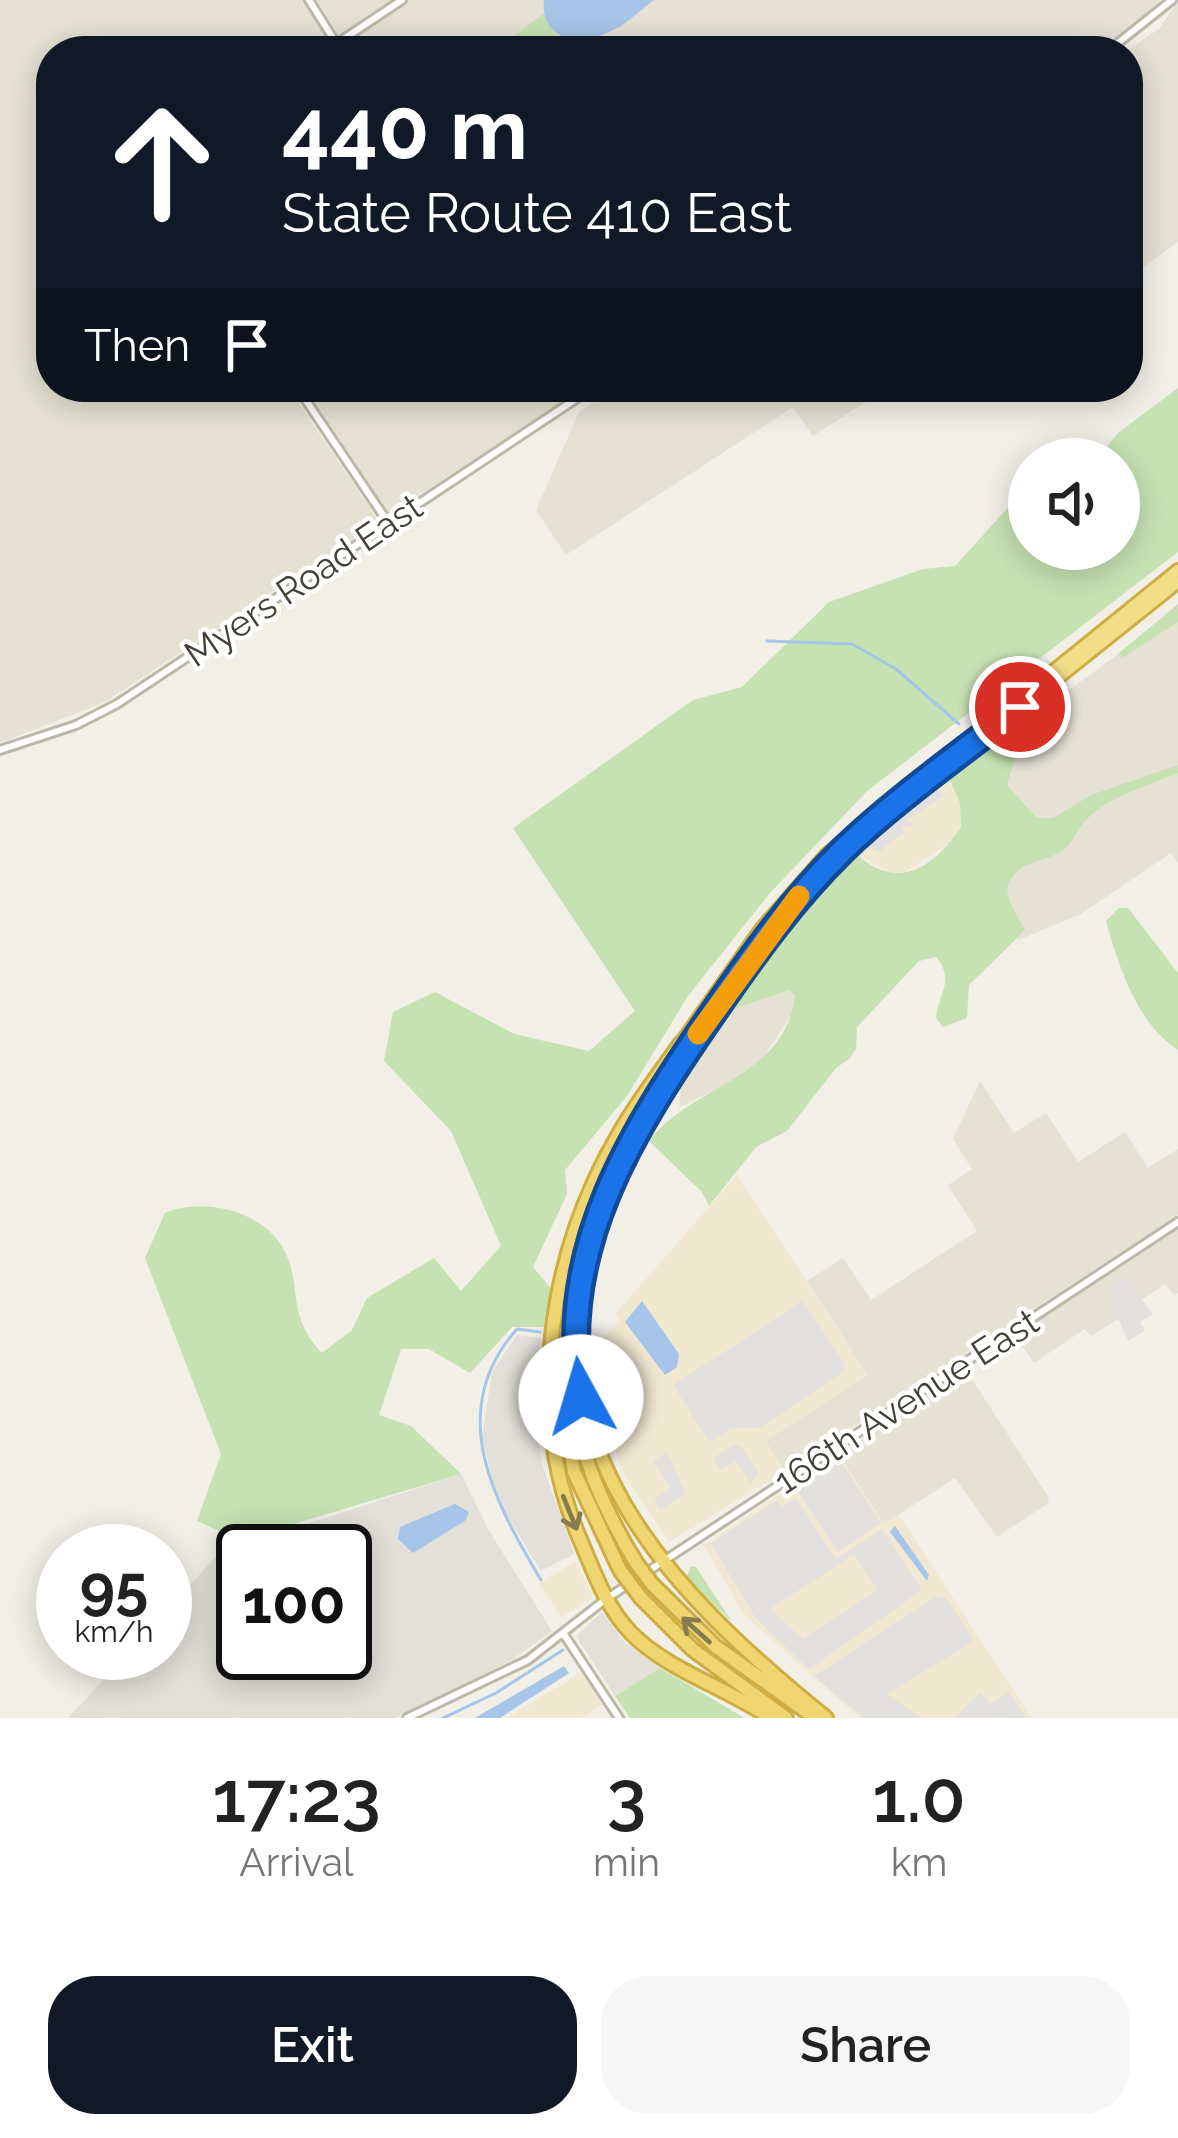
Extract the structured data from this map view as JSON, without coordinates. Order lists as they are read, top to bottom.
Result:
{
  "streets": {
    "street": ["Myers Road East", "166th Avenue East"]
  },
  "page": {
    "turn": ["440 m", "State Route 410 East"],
    "then": "Then",
    "speed": "95 km/h",
    "limit": "100",
    "eta": [
      "17:23",
      "Arrival",
      "3",
      "min",
      "1.0",
      "km"
    ],
    "buttons": ["Exit", "Share"]
  }
}
